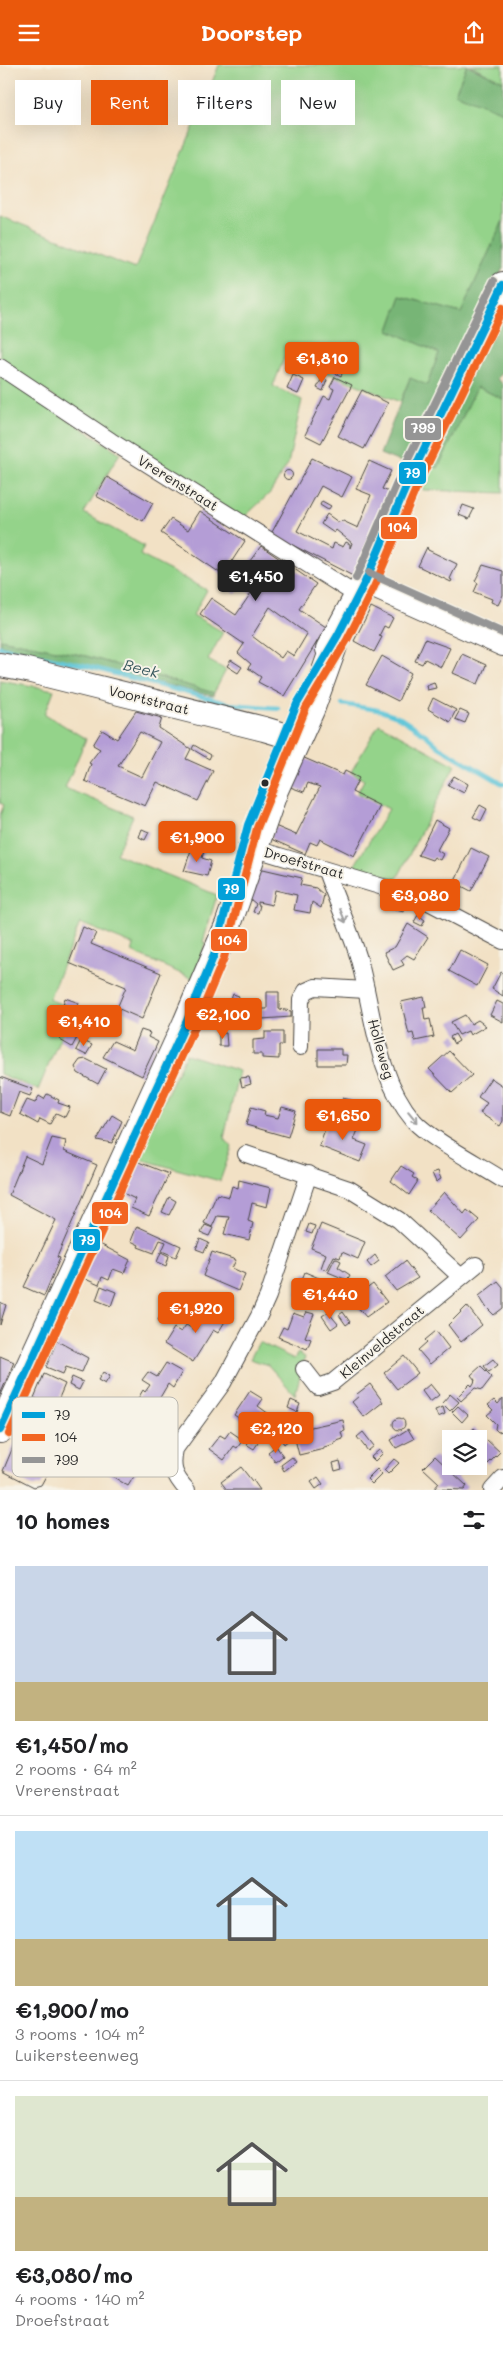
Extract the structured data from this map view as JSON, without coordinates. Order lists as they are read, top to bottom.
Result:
{
  "streets": {
    "street": [
      "Vrerenstraat",
      "Voortstraat",
      "Droefstraat",
      "Holleweg",
      "Kleinveldstraat"
    ]
  },
  "crossings": [
    ["Droefstraat", "Holleweg"]
  ],
  "one_way": ["Holleweg"],
  "water": ["Beek"],
  "lines": ["transit line 799", "transit line 79", "transit line 104"],
  "legend": ["79", "104", "799"],
  "page": {
    "header": "Doorstep",
    "chip": [
      "Buy",
      "Rent",
      "Filters",
      "New"
    ],
    "price": [
      "€1,810",
      "€1,450",
      "€1,900",
      "€3,080",
      "€2,100",
      "€1,410",
      "€1,650",
      "€1,440",
      "€1,920",
      "€2,120"
    ],
    "heading": "10 homes",
    "list": [
      {
        "name": "€1,450/mo",
        "note": "2 rooms · 64 m² · Vrerenstraat"
      },
      {
        "name": "€1,900/mo",
        "note": "3 rooms · 104 m² · Luikersteenweg"
      },
      {
        "name": "€3,080/mo",
        "note": "4 rooms · 140 m² · Droefstraat"
      }
    ]
  }
}
